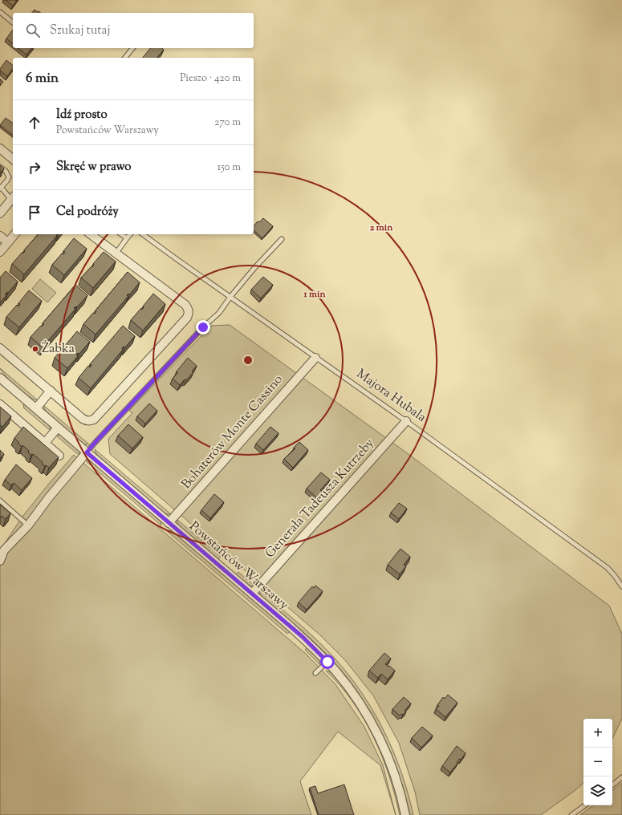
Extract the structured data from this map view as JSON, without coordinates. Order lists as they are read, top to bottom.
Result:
{
  "streets": {
    "street": ["Bohaterów Monte Cassino", "Generała Tadeusza Kutrzeby", "Powstańców Warszawy"],
    "lane": ["Majora Hubala"]
  },
  "crossings": [
    ["Majora Hubala", "Bohaterów Monte Cassino"],
    ["Majora Hubala", "Generała Tadeusza Kutrzeby"],
    ["Bohaterów Monte Cassino", "Powstańców Warszawy"],
    ["Generała Tadeusza Kutrzeby", "Powstańców Warszawy"]
  ],
  "places": ["Żabka"],
  "page": {
    "search": "Szukaj tutaj",
    "heading": ["6 min", "Pieszo · 420 m"],
    "list": [
      ["Idź prosto", "Powstańców Warszawy", "270 m"],
      ["Skręć w prawo", "150 m"],
      "Cel podróży"
    ],
    "map_buttons": ["+", "−"]
  },
  "rings": ["2 min", "1 min"]
}
